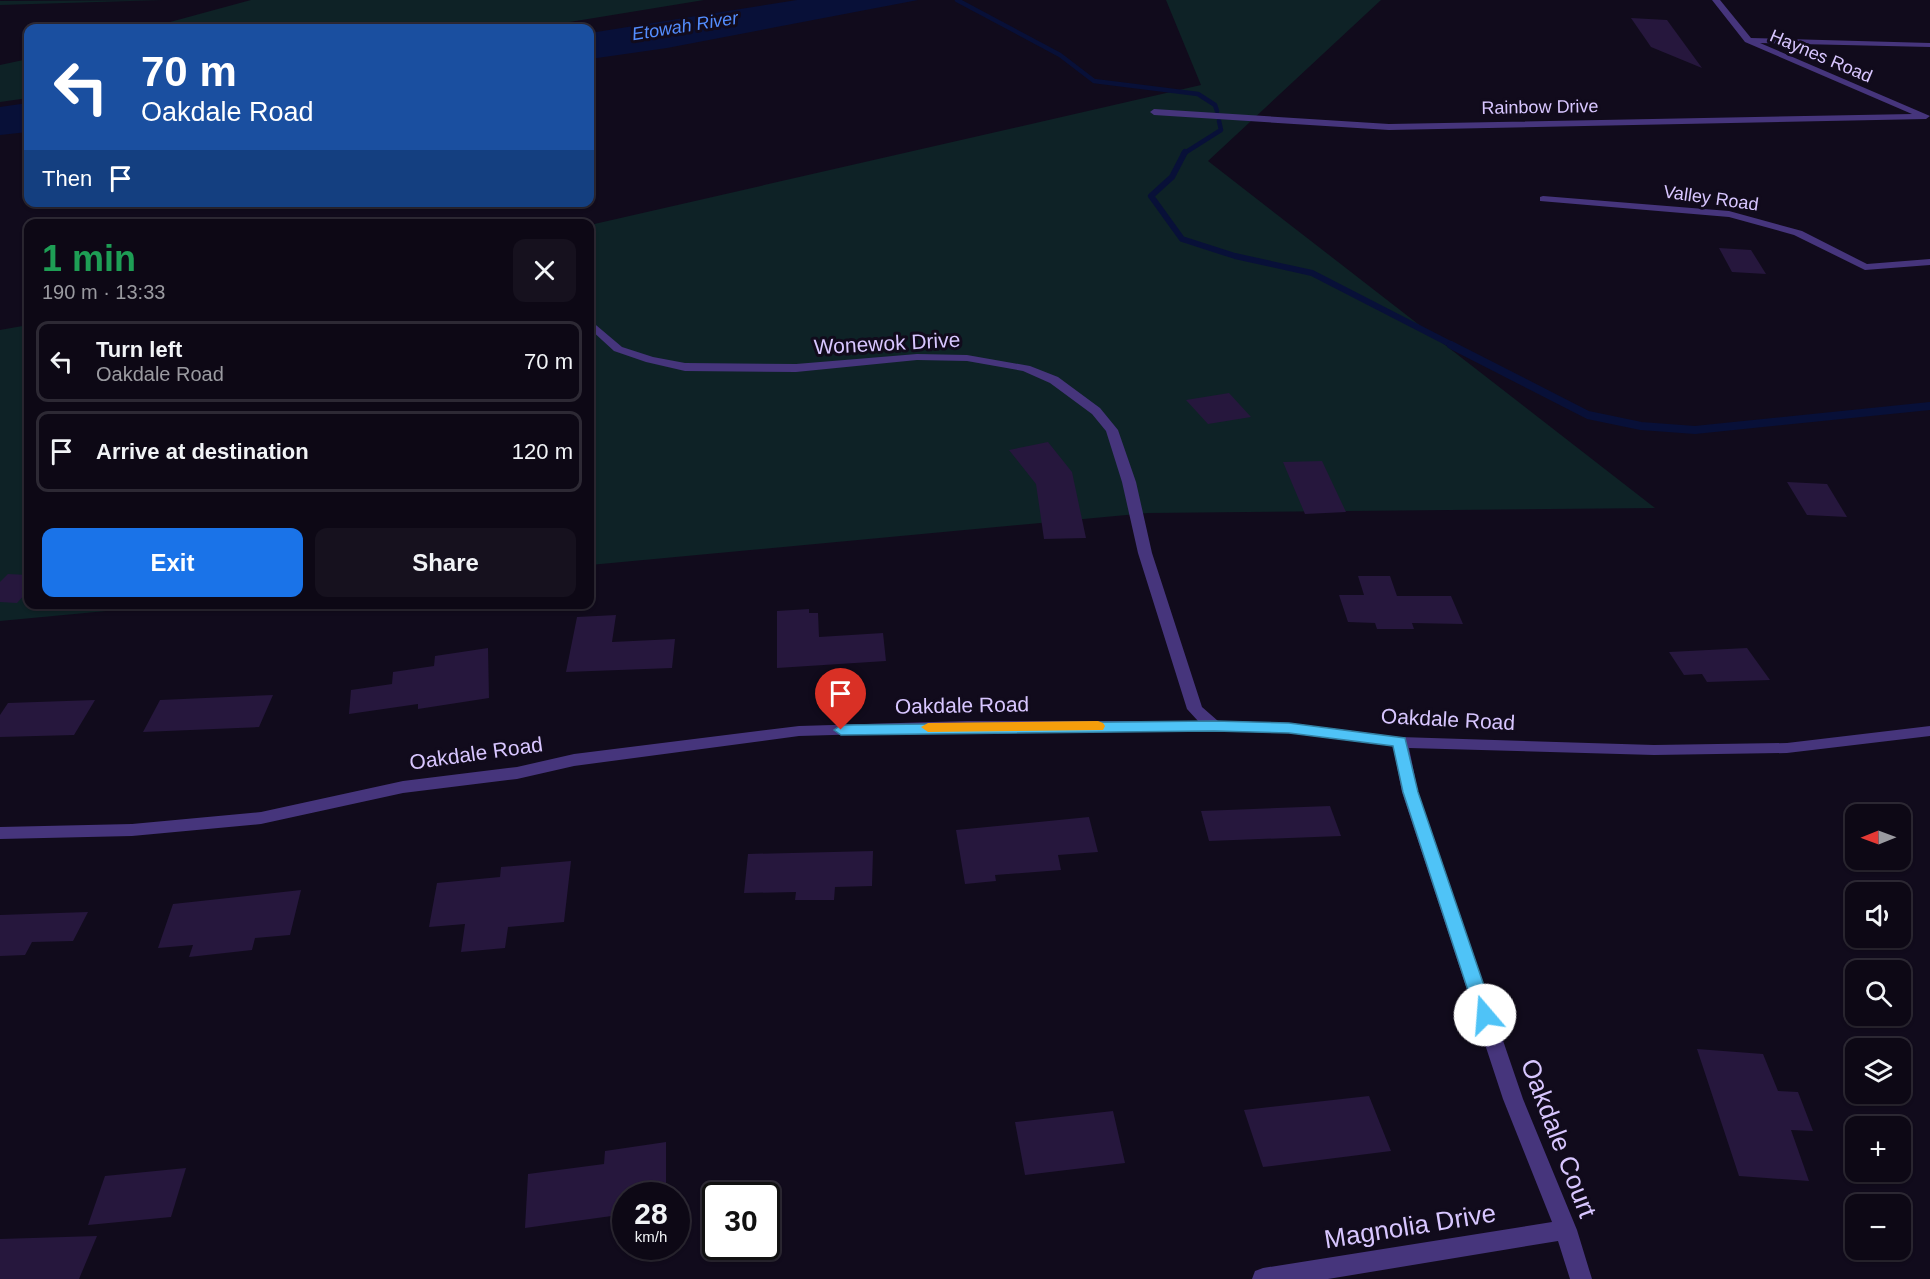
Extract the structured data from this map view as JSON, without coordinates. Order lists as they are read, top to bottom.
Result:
{
  "streets": {
    "street": [
      "Haynes Road",
      "Rainbow Drive",
      "Valley Road",
      "Wonewok Drive",
      "Oakdale Road",
      "Oakdale Court",
      "Magnolia Drive"
    ]
  },
  "crossings": [
    ["Haynes Road", "Rainbow Drive"],
    ["Wonewok Drive", "Oakdale Road"],
    ["Oakdale Road", "Oakdale Court"],
    ["Oakdale Court", "Magnolia Drive"]
  ],
  "water": ["Etowah River"],
  "north": "left",
  "page": {
    "turn": ["70 m", "Oakdale Road"],
    "then": "Then",
    "heading": ["1 min", "190 m · 13:33"],
    "list": [
      {
        "name": "Turn left",
        "note": "Oakdale Road",
        "value": "70 m"
      },
      {
        "name": "Arrive at destination",
        "value": "120 m"
      }
    ],
    "buttons": ["Exit", "Share"],
    "map_buttons": ["+", "−"],
    "speed": "28 km/h",
    "limit": "30"
  }
}
